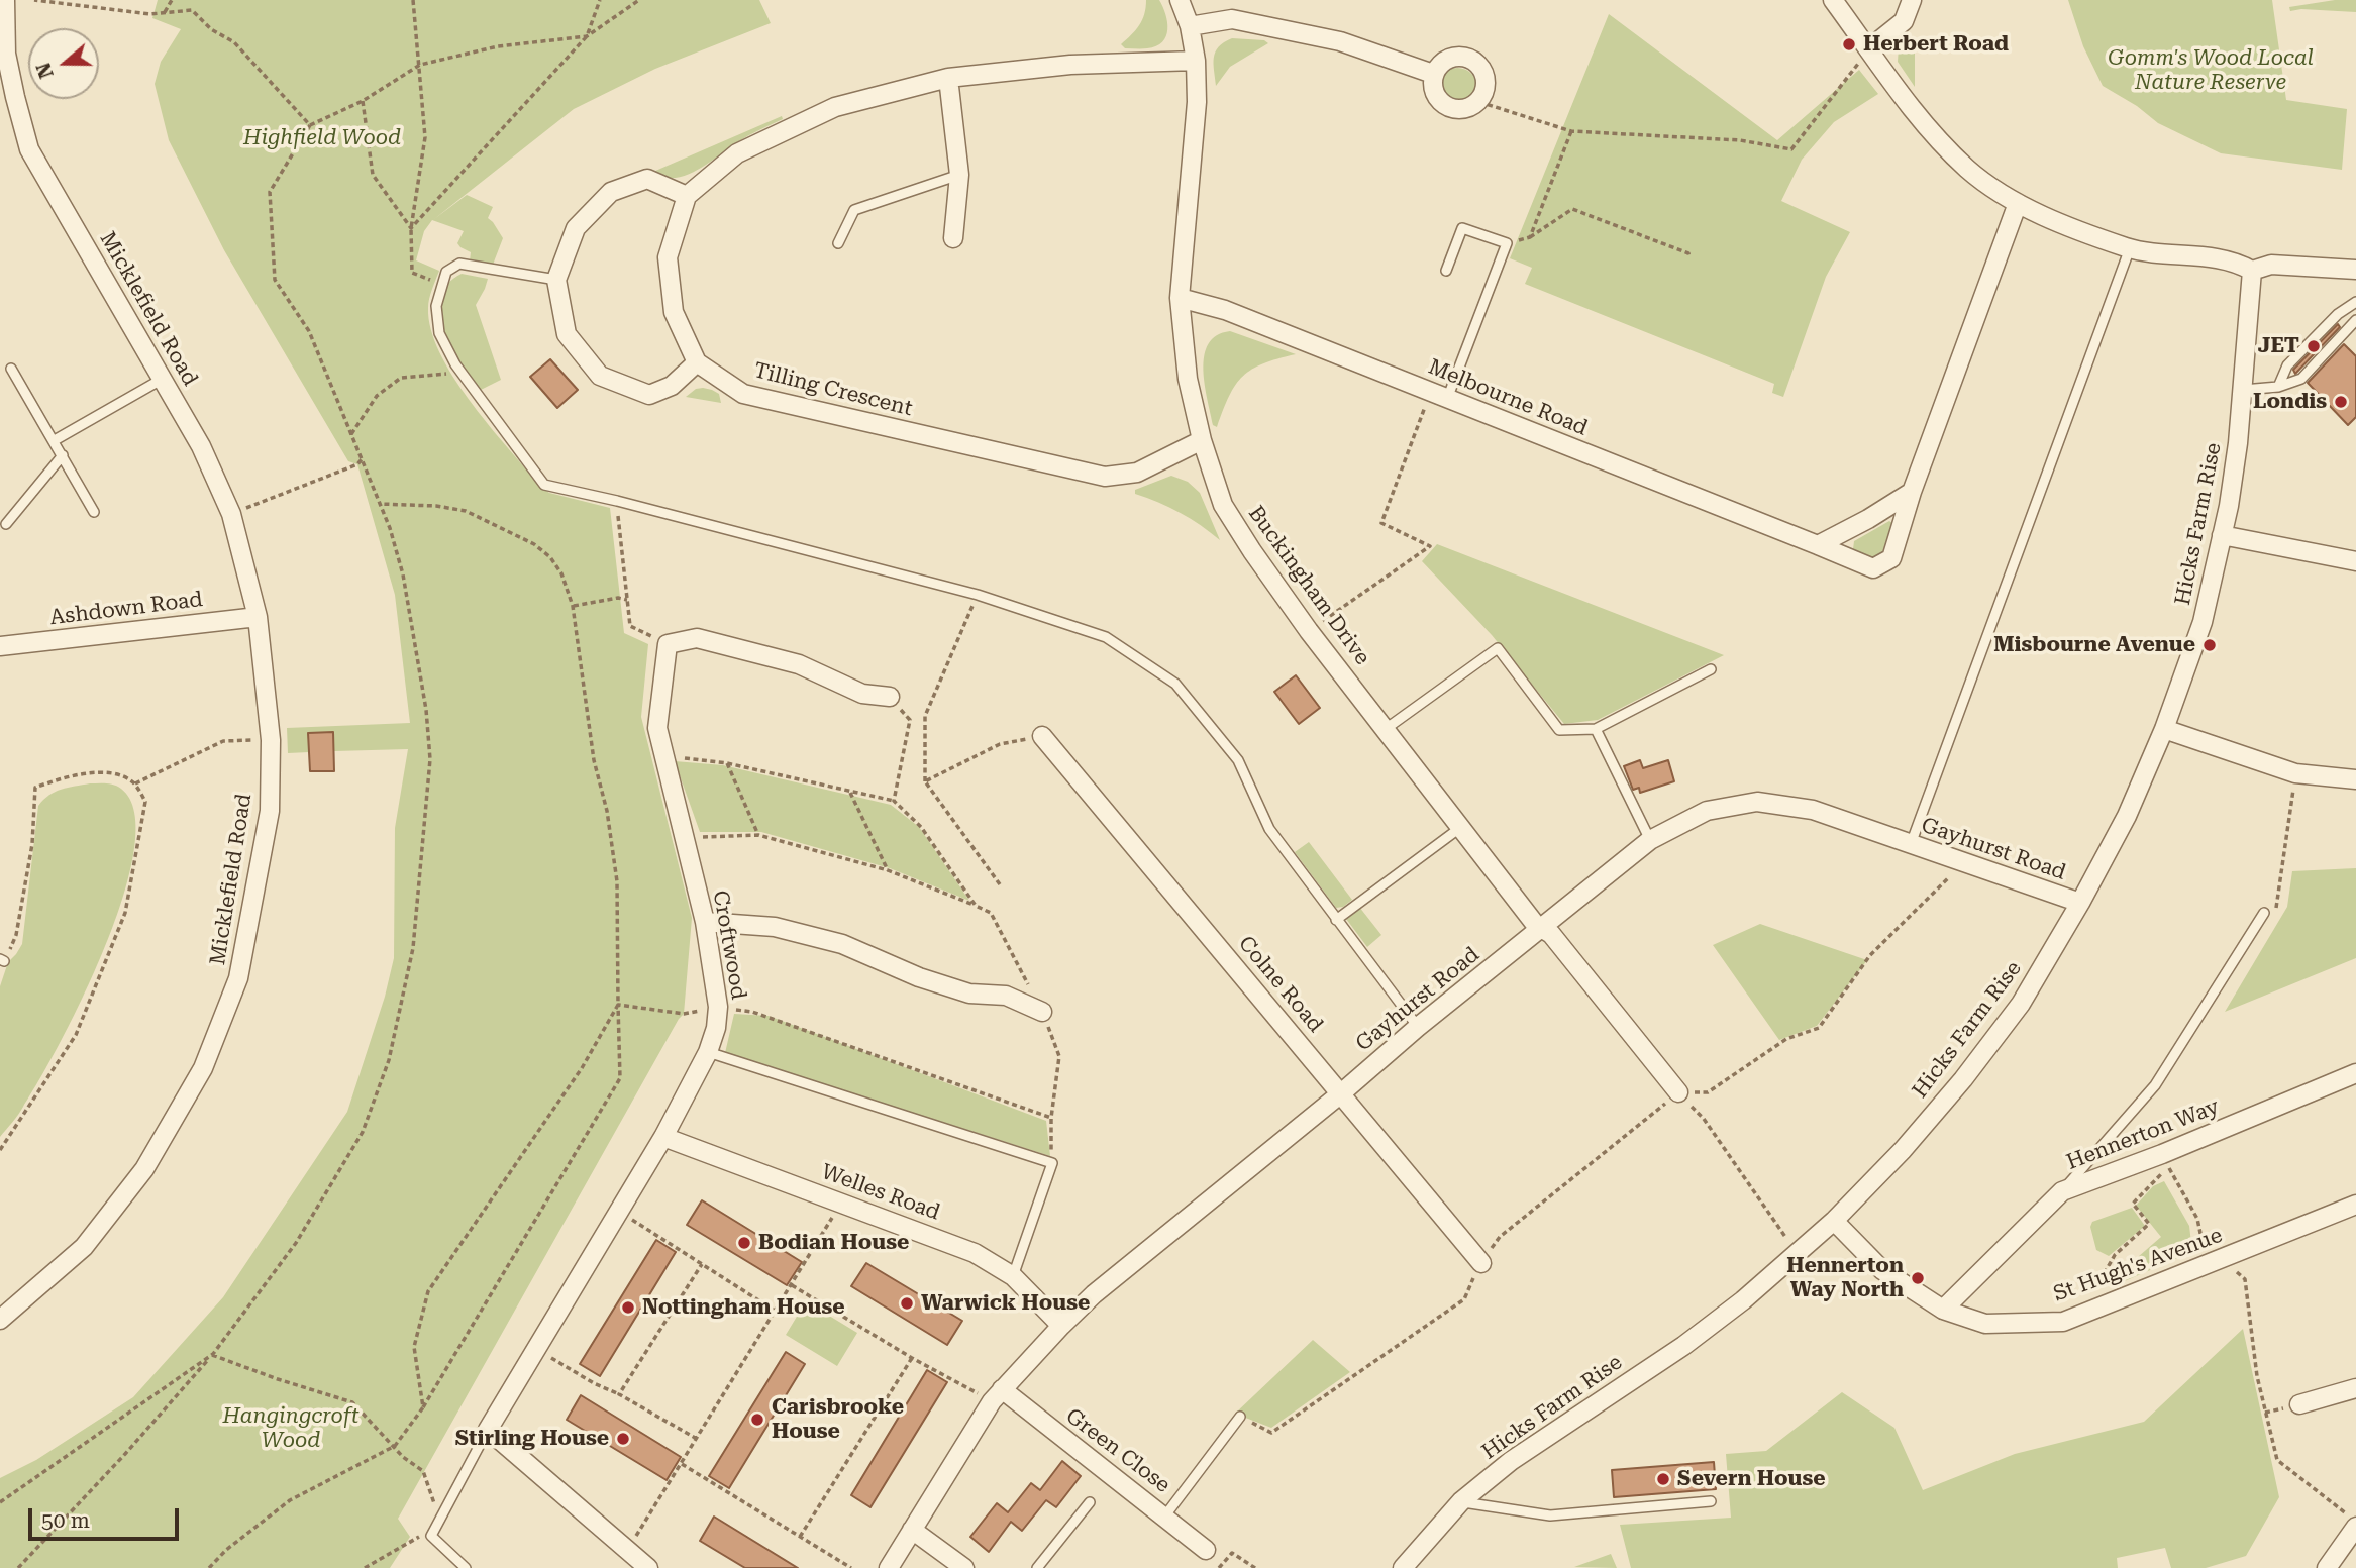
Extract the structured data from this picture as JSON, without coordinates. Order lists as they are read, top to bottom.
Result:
{
  "streets": {
    "street": [
      "Micklefield Road",
      "Tilling Crescent",
      "Melbourne Road",
      "Hicks Farm Rise",
      "Buckingham Drive",
      "Ashdown Road",
      "Gayhurst Road",
      "Croftwood",
      "Colne Road",
      "Hennerton Way",
      "Welles Road",
      "St Hugh's Avenue",
      "Green Close"
    ]
  },
  "crossings": [
    ["Micklefield Road", "Ashdown Road"],
    ["Tilling Crescent", "Buckingham Drive"],
    ["Melbourne Road", "Buckingham Drive"],
    ["Hicks Farm Rise", "Gayhurst Road"],
    ["Hicks Farm Rise", "St Hugh's Avenue"],
    ["Buckingham Drive", "Gayhurst Road"],
    ["Gayhurst Road", "Colne Road"],
    ["Gayhurst Road", "Welles Road"],
    ["Gayhurst Road", "Green Close"],
    ["Croftwood", "Welles Road"],
    ["Hennerton Way", "St Hugh's Avenue"]
  ],
  "parks": ["Gomm's Wood Local Nature Reserve", "Highfield Wood", "Hangingcroft Wood"],
  "places": [
    "Herbert Road",
    "JET",
    "Londis",
    "Misbourne Avenue",
    "Bodian House",
    "Hennerton Way North",
    "Warwick House",
    "Nottingham House",
    "Carisbrooke House",
    "Stirling House",
    "Severn House"
  ],
  "scale_bar": "50 m",
  "north": "left"
}
